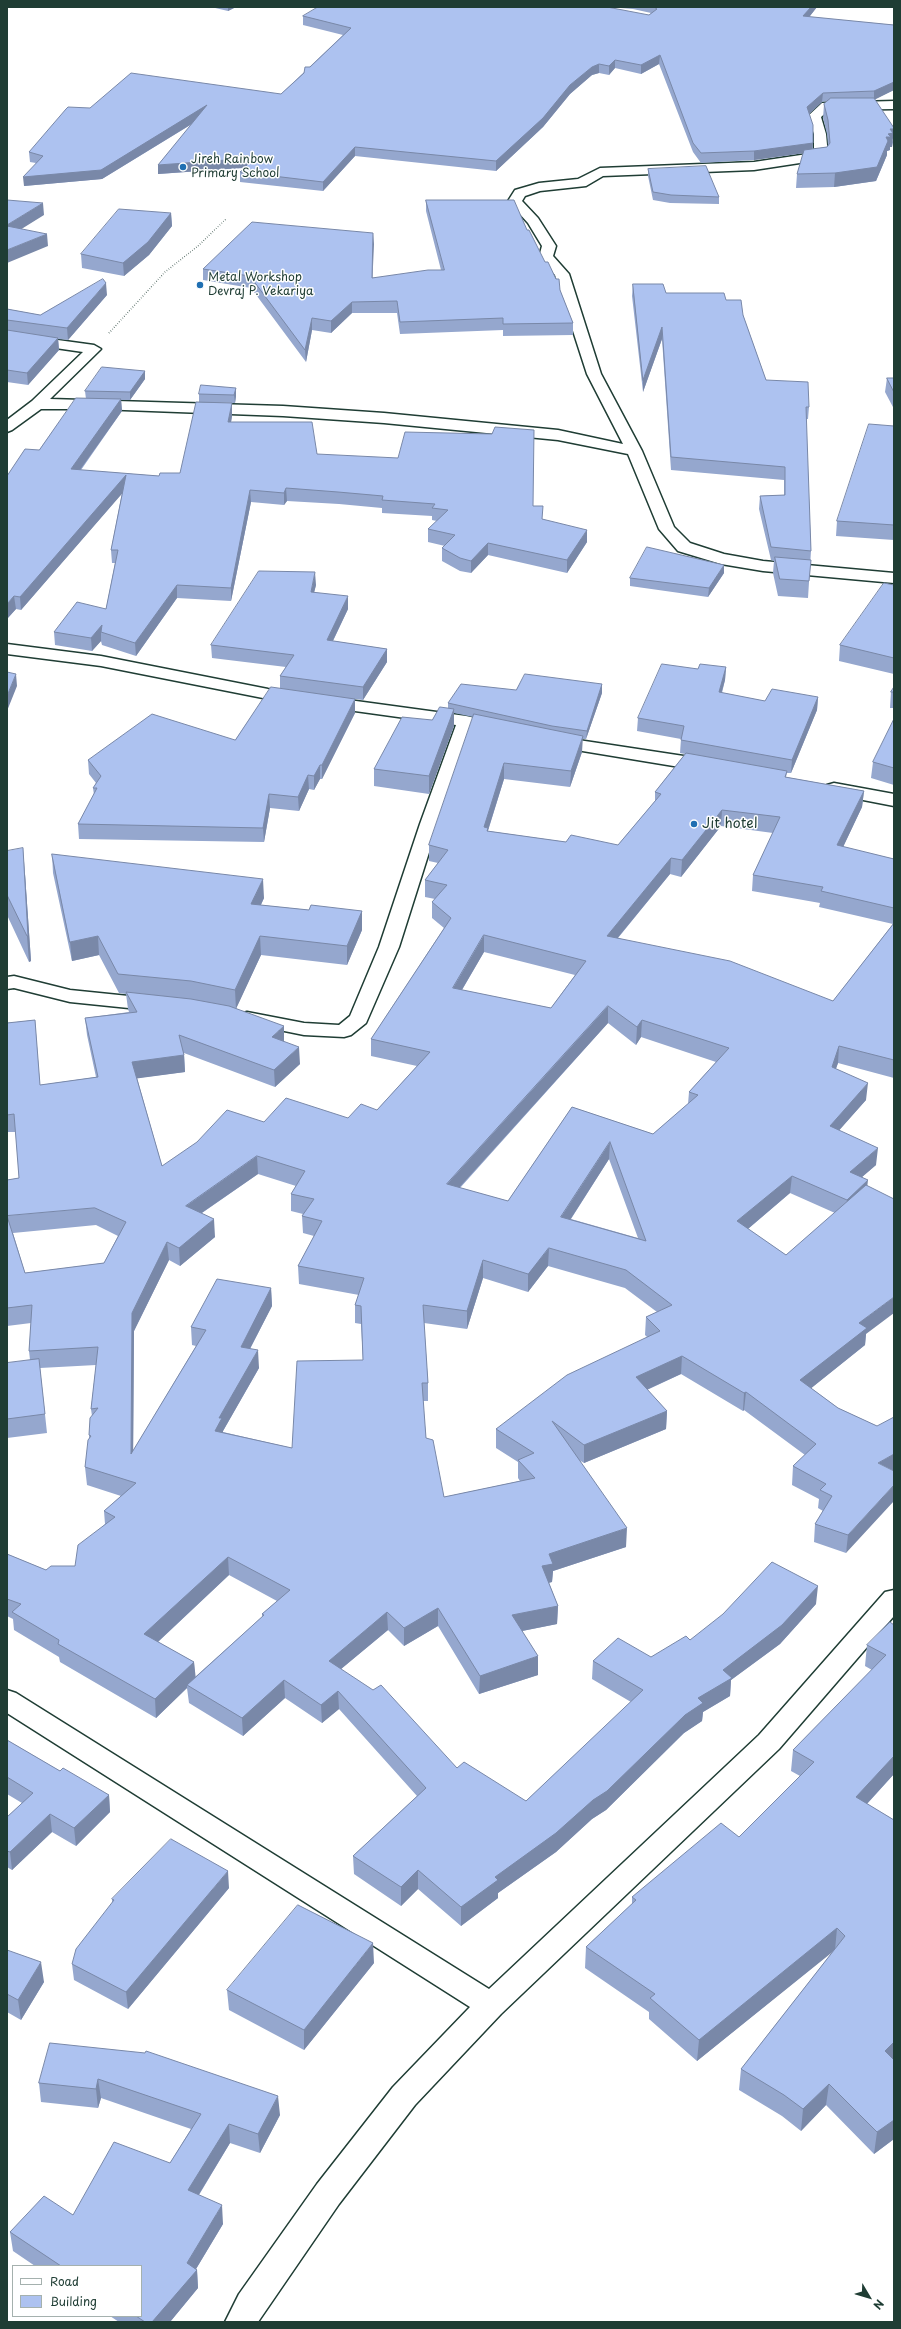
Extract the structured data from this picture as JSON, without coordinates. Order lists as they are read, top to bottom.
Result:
{
  "places": ["Jireh Rainbow Primary School", "Metal Workshop Devraj P. Vekariya", "Jit hotel"],
  "legend": ["Road", "Building"],
  "north": "bottom right"
}
